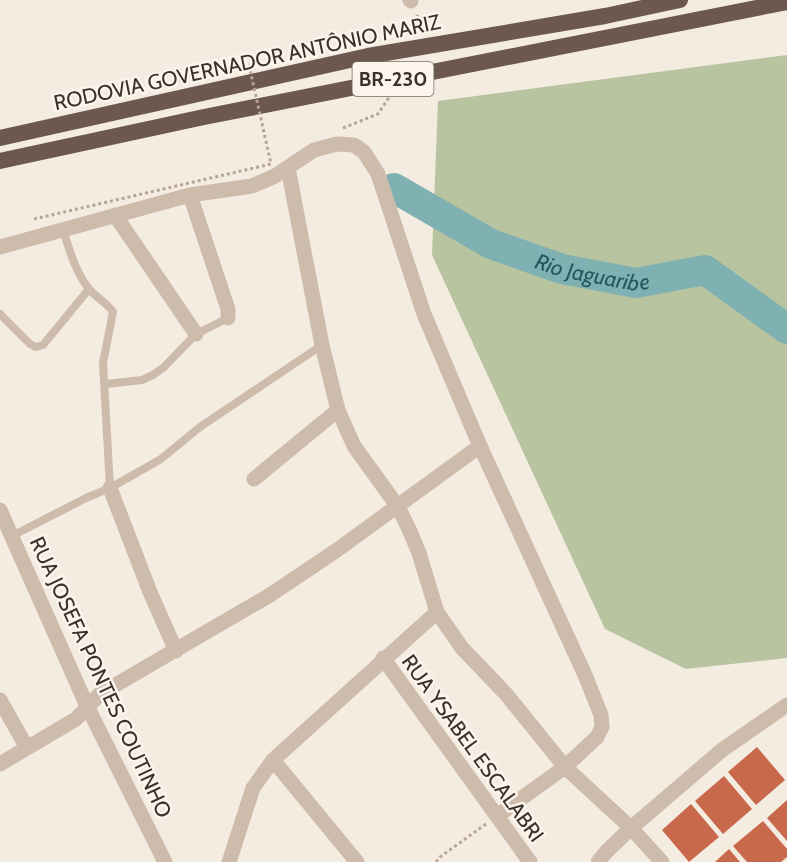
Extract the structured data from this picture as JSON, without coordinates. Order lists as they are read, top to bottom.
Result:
{
  "streets": {
    "highway": ["RODOVIA GOVERNADOR ANTÔNIO MARIZ", "BR-230"],
    "street": ["RUA JOSEFA PONTES COUTINHO", "RUA YSABEL ESCALABRI"]
  },
  "water": ["Rio Jaguaribe"]
}
